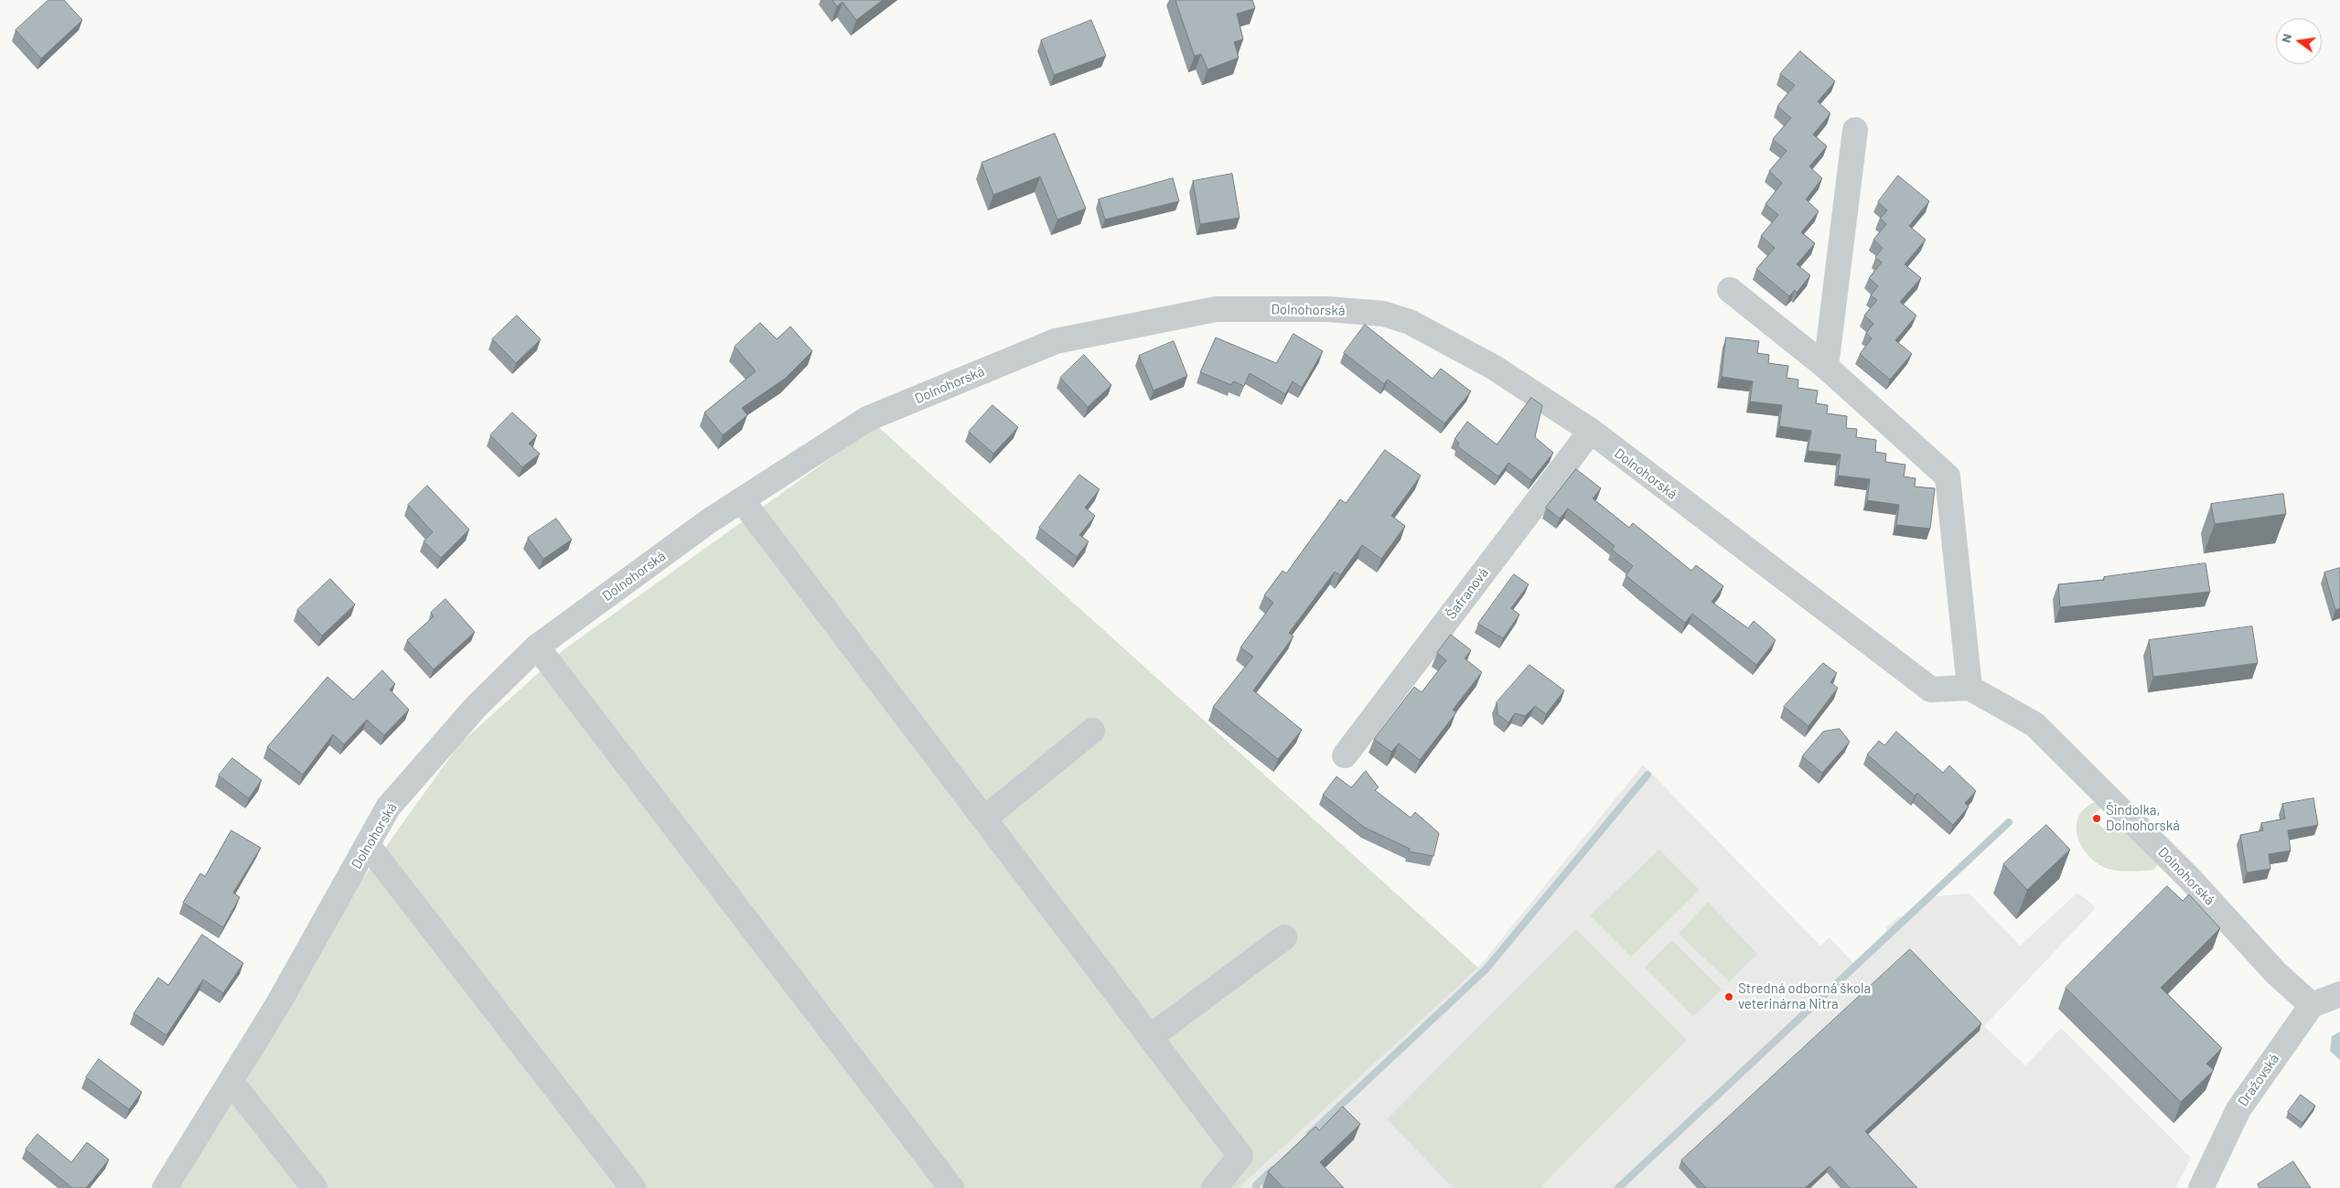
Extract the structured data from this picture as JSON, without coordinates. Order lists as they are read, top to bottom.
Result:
{
  "streets": {
    "street": ["Dolnohorská", "Šafranová", "Dražovská"]
  },
  "crossings": [
    ["Dolnohorská", "Šafranová"],
    ["Dolnohorská", "Dražovská"]
  ],
  "places": ["Šindolka, Dolnohorská", "Stredná odborná škola veterinárna Nitra"],
  "north": "left"
}
